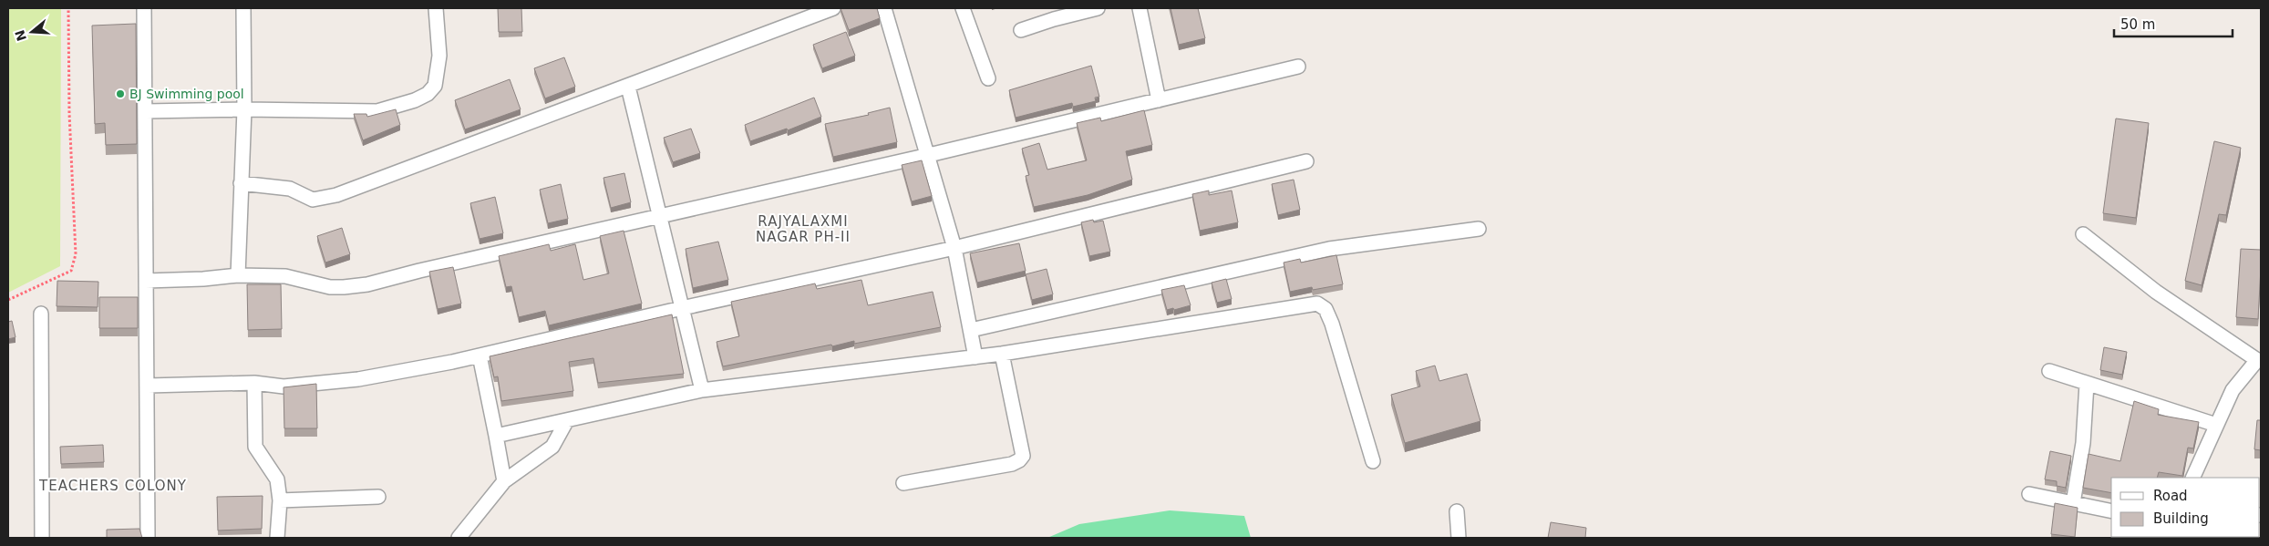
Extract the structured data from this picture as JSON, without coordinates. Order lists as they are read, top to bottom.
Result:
{
  "districts": ["RAJYALAXMI NAGAR PH-II", "TEACHERS COLONY"],
  "places": ["BJ Swimming pool"],
  "legend": ["Road", "Building"],
  "scale_bar": "50 m",
  "north": "left"
}
